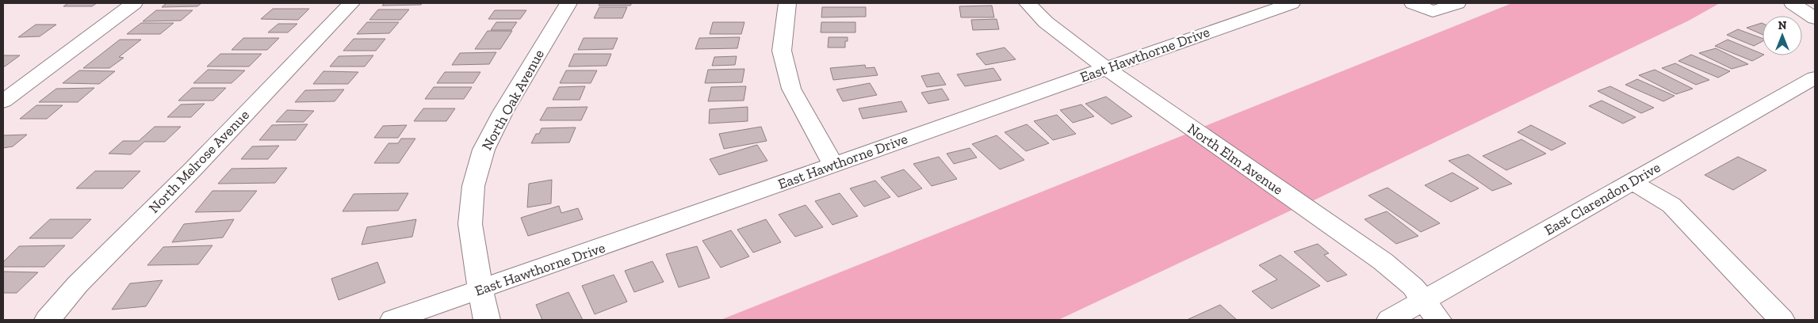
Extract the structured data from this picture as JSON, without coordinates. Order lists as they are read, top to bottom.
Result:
{
  "streets": {
    "street": [
      "East Hawthorne Drive",
      "North Oak Avenue",
      "North Elm Avenue",
      "North Melrose Avenue",
      "East Clarendon Drive"
    ]
  },
  "crossings": [
    ["East Hawthorne Drive", "North Oak Avenue"],
    ["East Hawthorne Drive", "North Elm Avenue"],
    ["North Elm Avenue", "East Clarendon Drive"]
  ],
  "north": "top"
}
